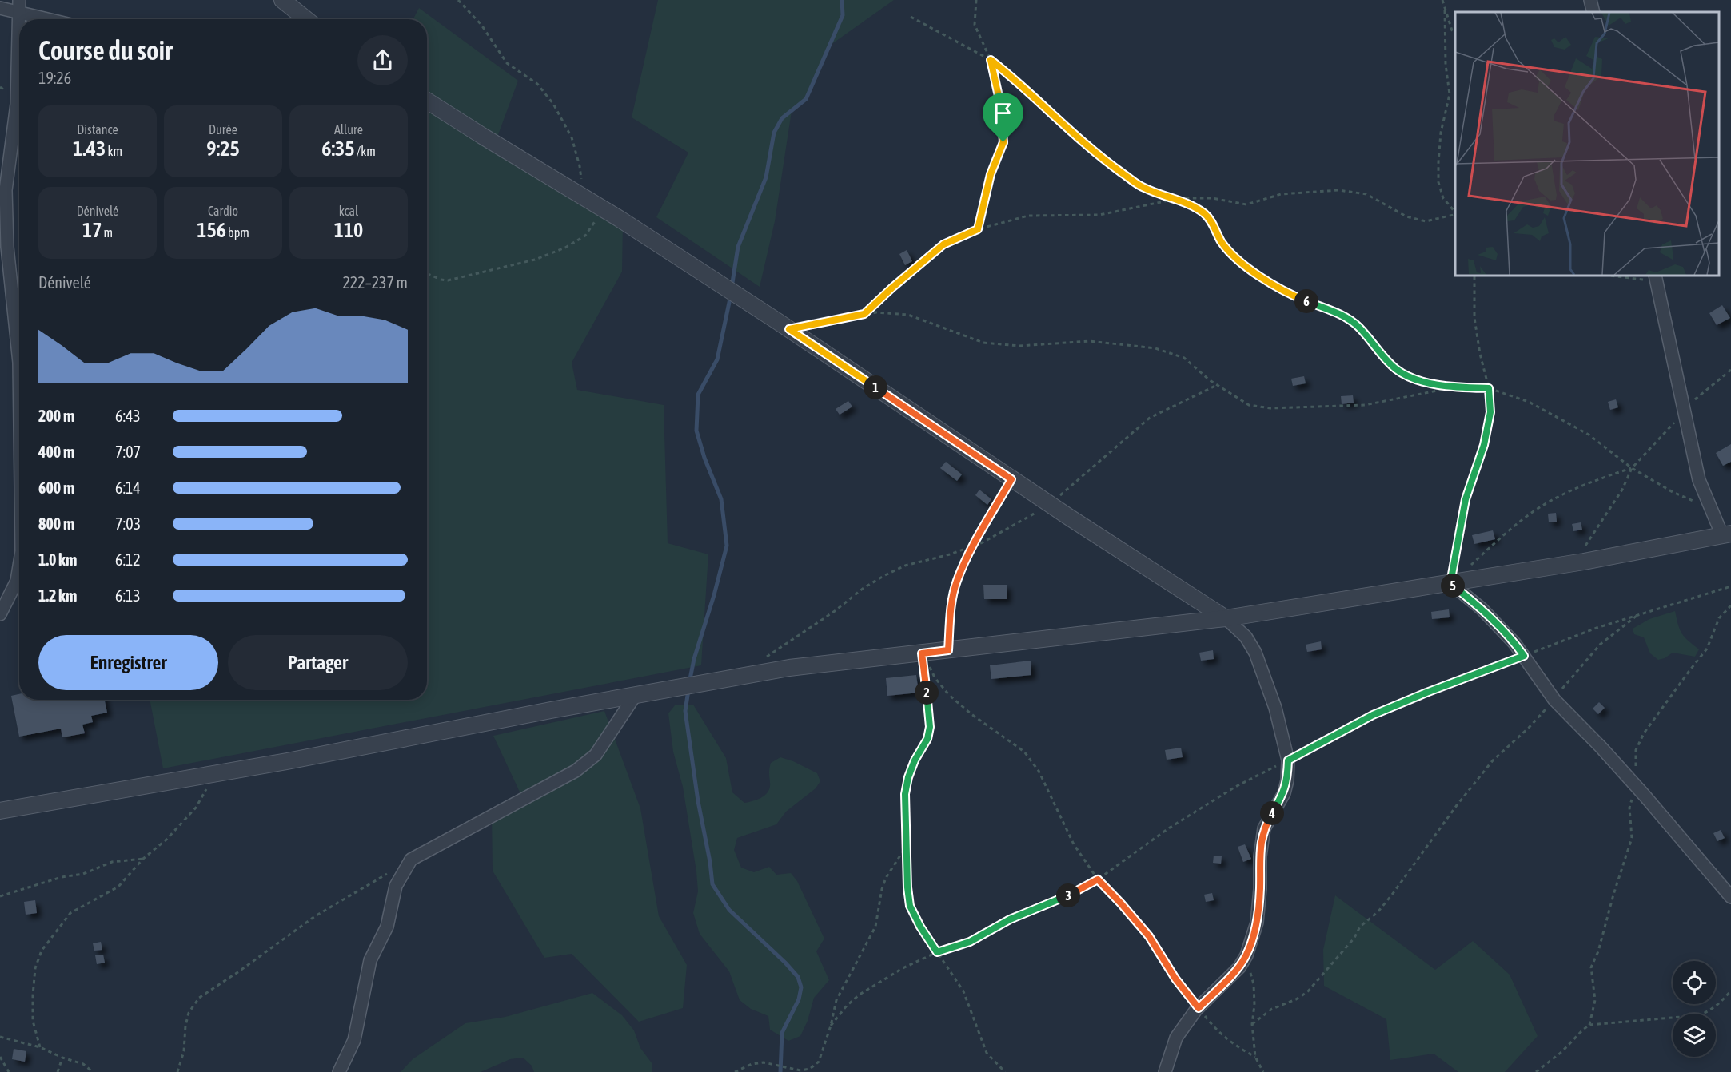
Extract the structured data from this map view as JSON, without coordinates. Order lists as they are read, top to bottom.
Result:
{
  "page": {
    "heading": ["Course du soir", "19:26"],
    "stats": [
      ["Distance", "1.43 km"],
      ["Durée", "9:25"],
      ["Allure", "6:35 /km"],
      ["Dénivelé", "17 m"],
      ["Cardio", "156 bpm"],
      ["kcal", "110"]
    ],
    "chart": ["Dénivelé", "222–237 m"],
    "pins": [
      "6",
      "1",
      "5",
      "2",
      "4",
      "3"
    ],
    "list": [
      {
        "name": "200 m",
        "note": "6:43"
      },
      {
        "name": "400 m",
        "note": "7:07"
      },
      {
        "name": "600 m",
        "note": "6:14"
      },
      {
        "name": "800 m",
        "note": "7:03"
      },
      {
        "name": "1.0 km",
        "note": "6:12"
      },
      {
        "name": "1.2 km",
        "note": "6:13"
      }
    ],
    "buttons": ["Enregistrer", "Partager"]
  }
}
